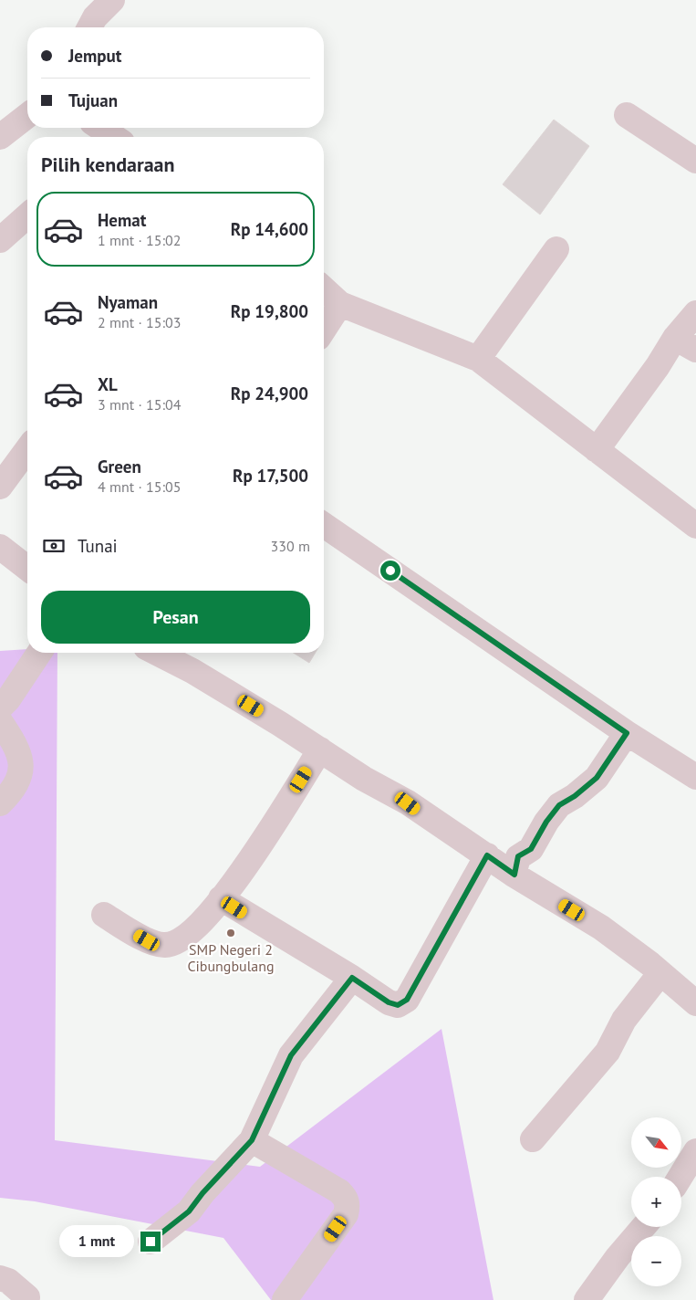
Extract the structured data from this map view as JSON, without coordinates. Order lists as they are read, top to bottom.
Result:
{
  "places": ["SMP Negeri 2 Cibungbulang"],
  "north": "bottom right",
  "page": {
    "banner": ["Jemput", "Tujuan"],
    "heading": "Pilih kendaraan",
    "list": [
      {
        "name": "Hemat",
        "note": "1 mnt · 15:02",
        "value": "Rp 14,600"
      },
      {
        "name": "Nyaman",
        "note": "2 mnt · 15:03",
        "value": "Rp 19,800"
      },
      {
        "name": "XL",
        "note": "3 mnt · 15:04",
        "value": "Rp 24,900"
      },
      {
        "name": "Green",
        "note": "4 mnt · 15:05",
        "value": "Rp 17,500"
      }
    ],
    "pay": ["Tunai", "330 m"],
    "buttons": "Pesan",
    "map_buttons": ["+", "−"],
    "bubble": "1 mnt"
  }
}
